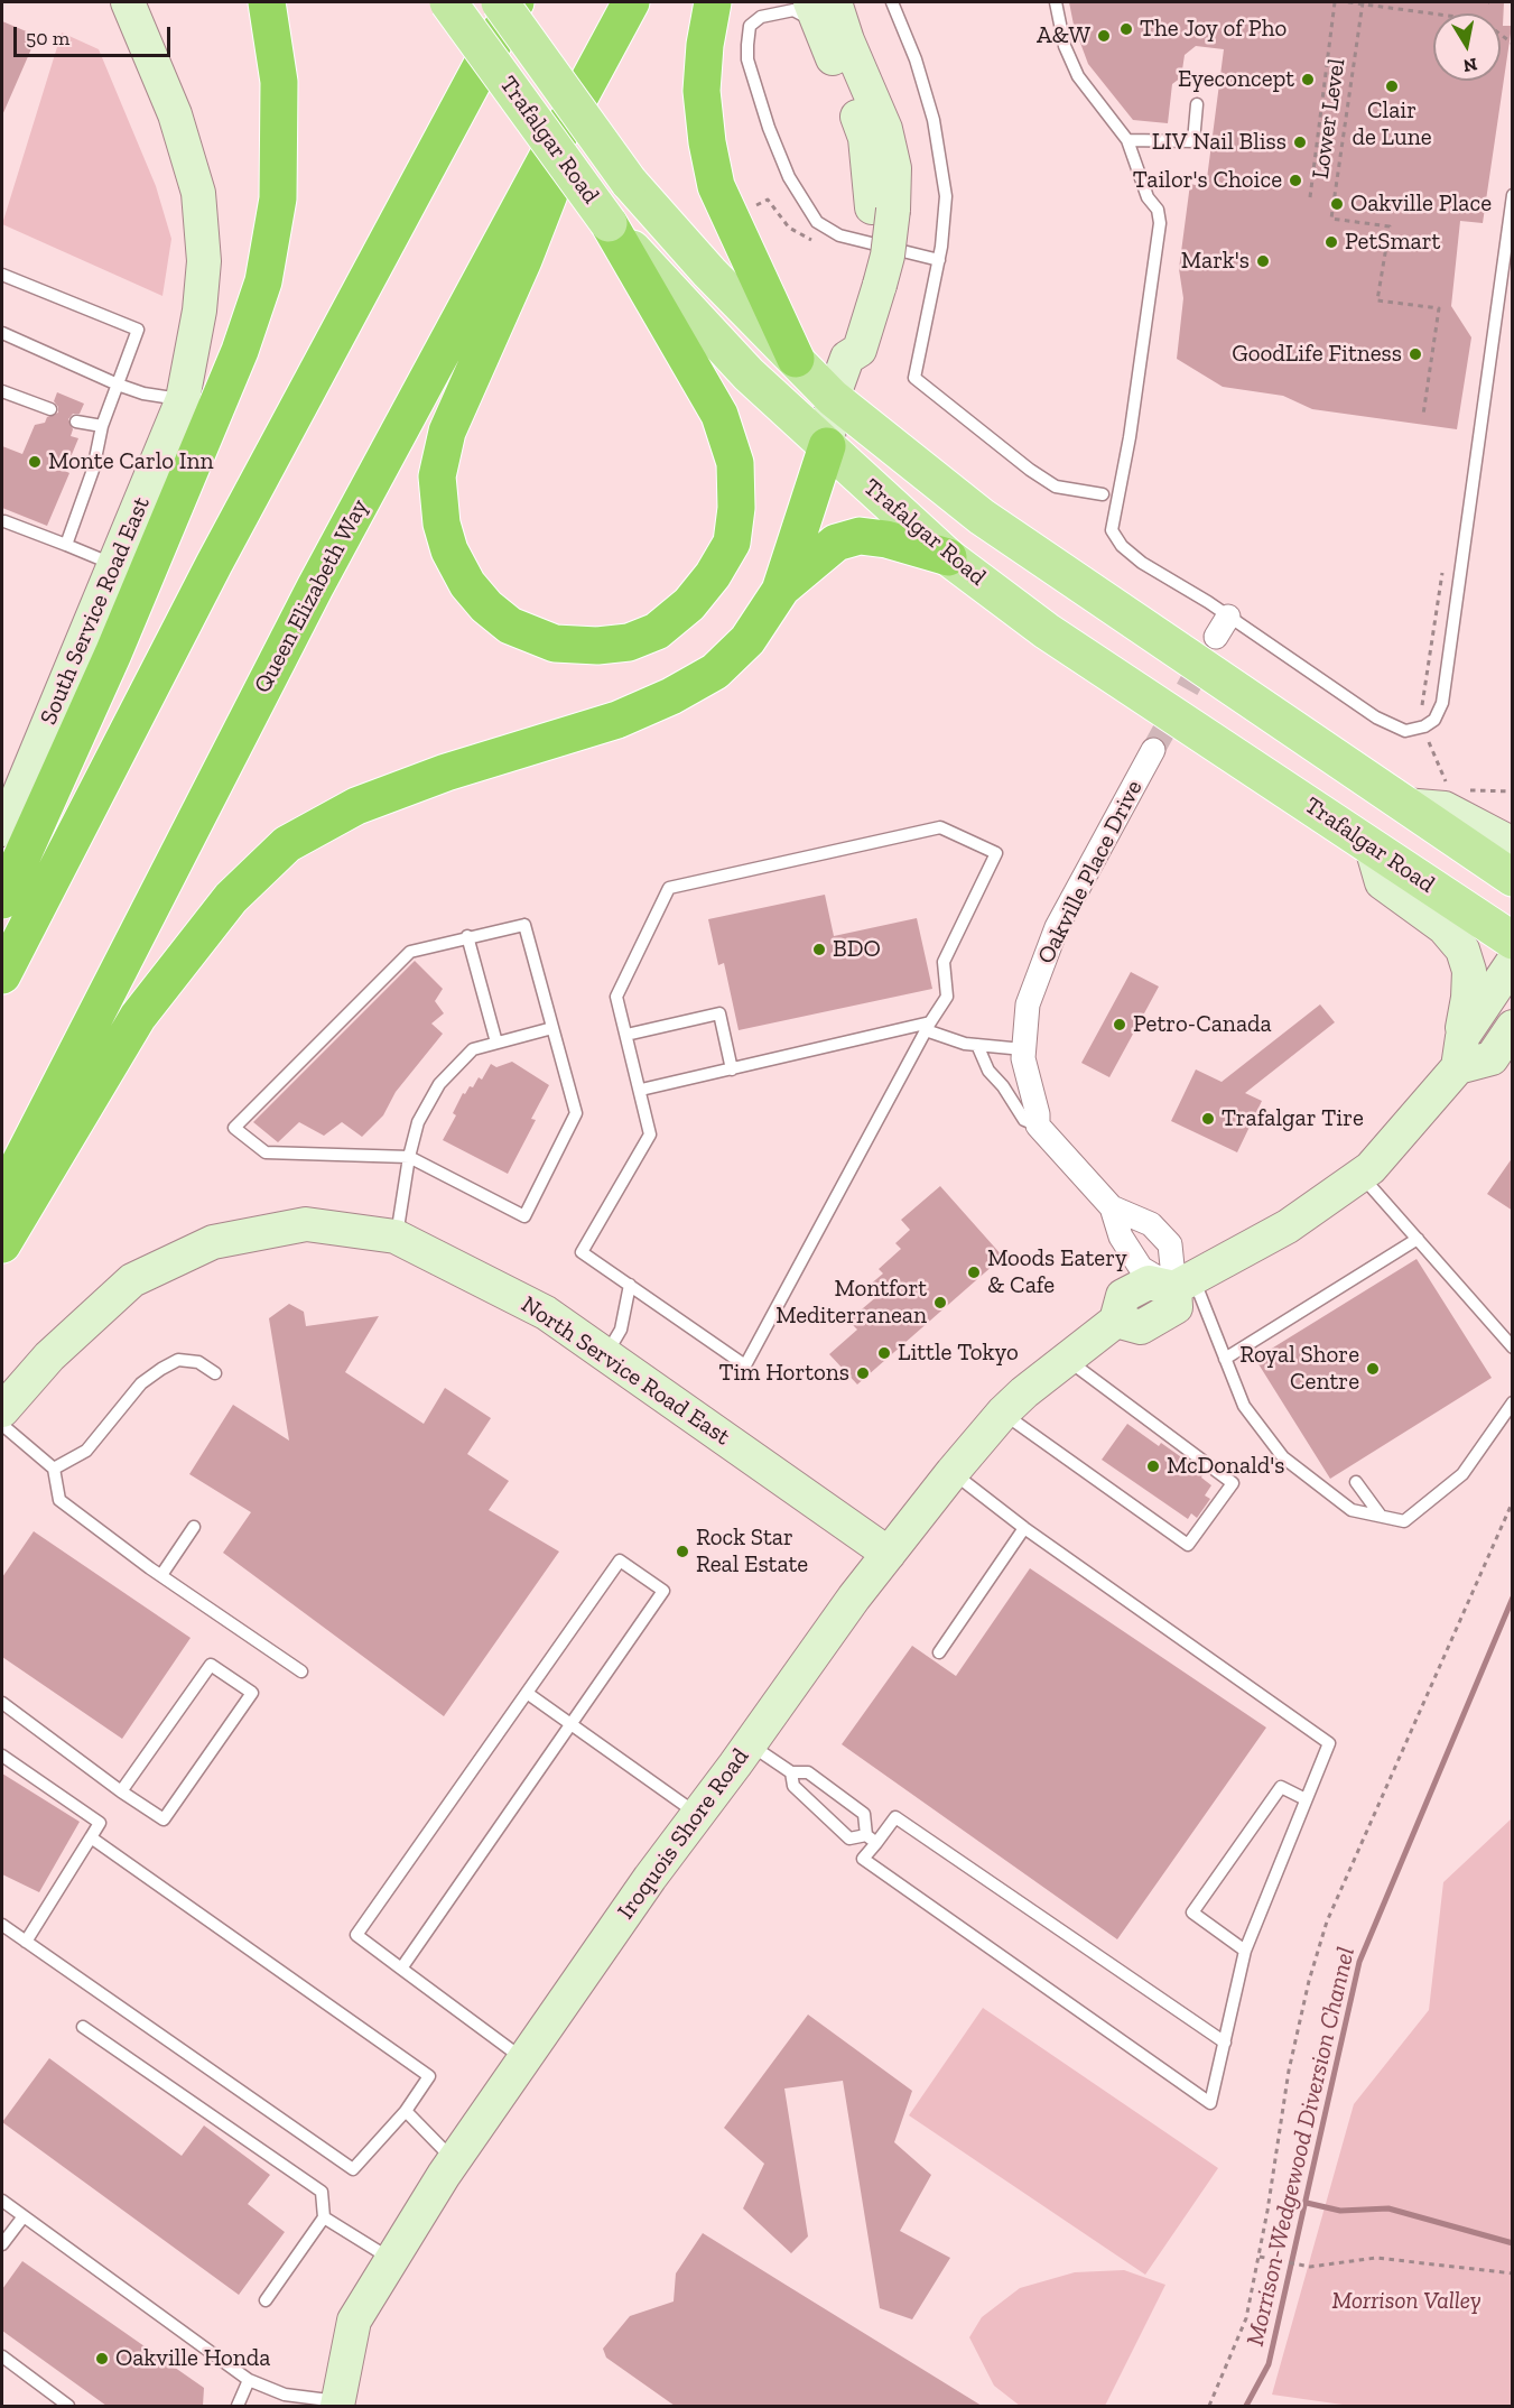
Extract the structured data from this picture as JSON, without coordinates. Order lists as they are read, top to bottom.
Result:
{
  "streets": {
    "highway": ["Queen Elizabeth Way"],
    "main road": ["Trafalgar Road"],
    "street": [
      "South Service Road East",
      "Oakville Place Drive",
      "North Service Road East",
      "Iroquois Shore Road"
    ],
    "path": ["Lower Level"]
  },
  "crossings": [
    ["North Service Road East", "Iroquois Shore Road"]
  ],
  "water": ["Morrison-Wedgewood Diversion Channel"],
  "parks": ["Morrison Valley"],
  "places": [
    "The Joy of Pho",
    "A&W",
    "Eyeconcept",
    "Clair de Lune",
    "LIV Nail Bliss",
    "Tailor's Choice",
    "Oakville Place",
    "PetSmart",
    "Mark's",
    "GoodLife Fitness",
    "Monte Carlo Inn",
    "BDO",
    "Petro-Canada",
    "Trafalgar Tire",
    "Moods Eatery & Cafe",
    "Montfort Mediterranean",
    "Little Tokyo",
    "Royal Shore Centre",
    "Tim Hortons",
    "McDonald's",
    "Rock Star Real Estate",
    "Oakville Honda"
  ],
  "scale_bar": "50 m",
  "north": "bottom"
}
